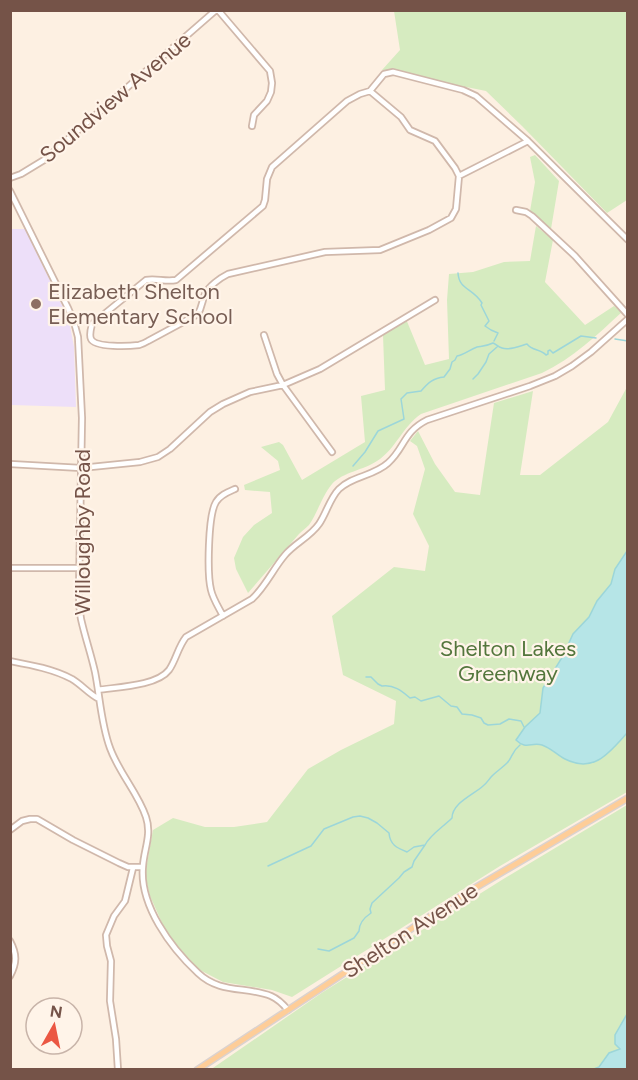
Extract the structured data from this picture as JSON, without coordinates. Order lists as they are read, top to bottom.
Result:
{
  "streets": {
    "main road": ["Shelton Avenue"],
    "street": ["Soundview Avenue", "Willoughby Road"]
  },
  "crossings": [
    ["Willoughby Road", "Shelton Avenue"]
  ],
  "parks": ["Shelton Lakes Greenway"],
  "places": ["Elizabeth Shelton Elementary School"],
  "north": "top"
}
